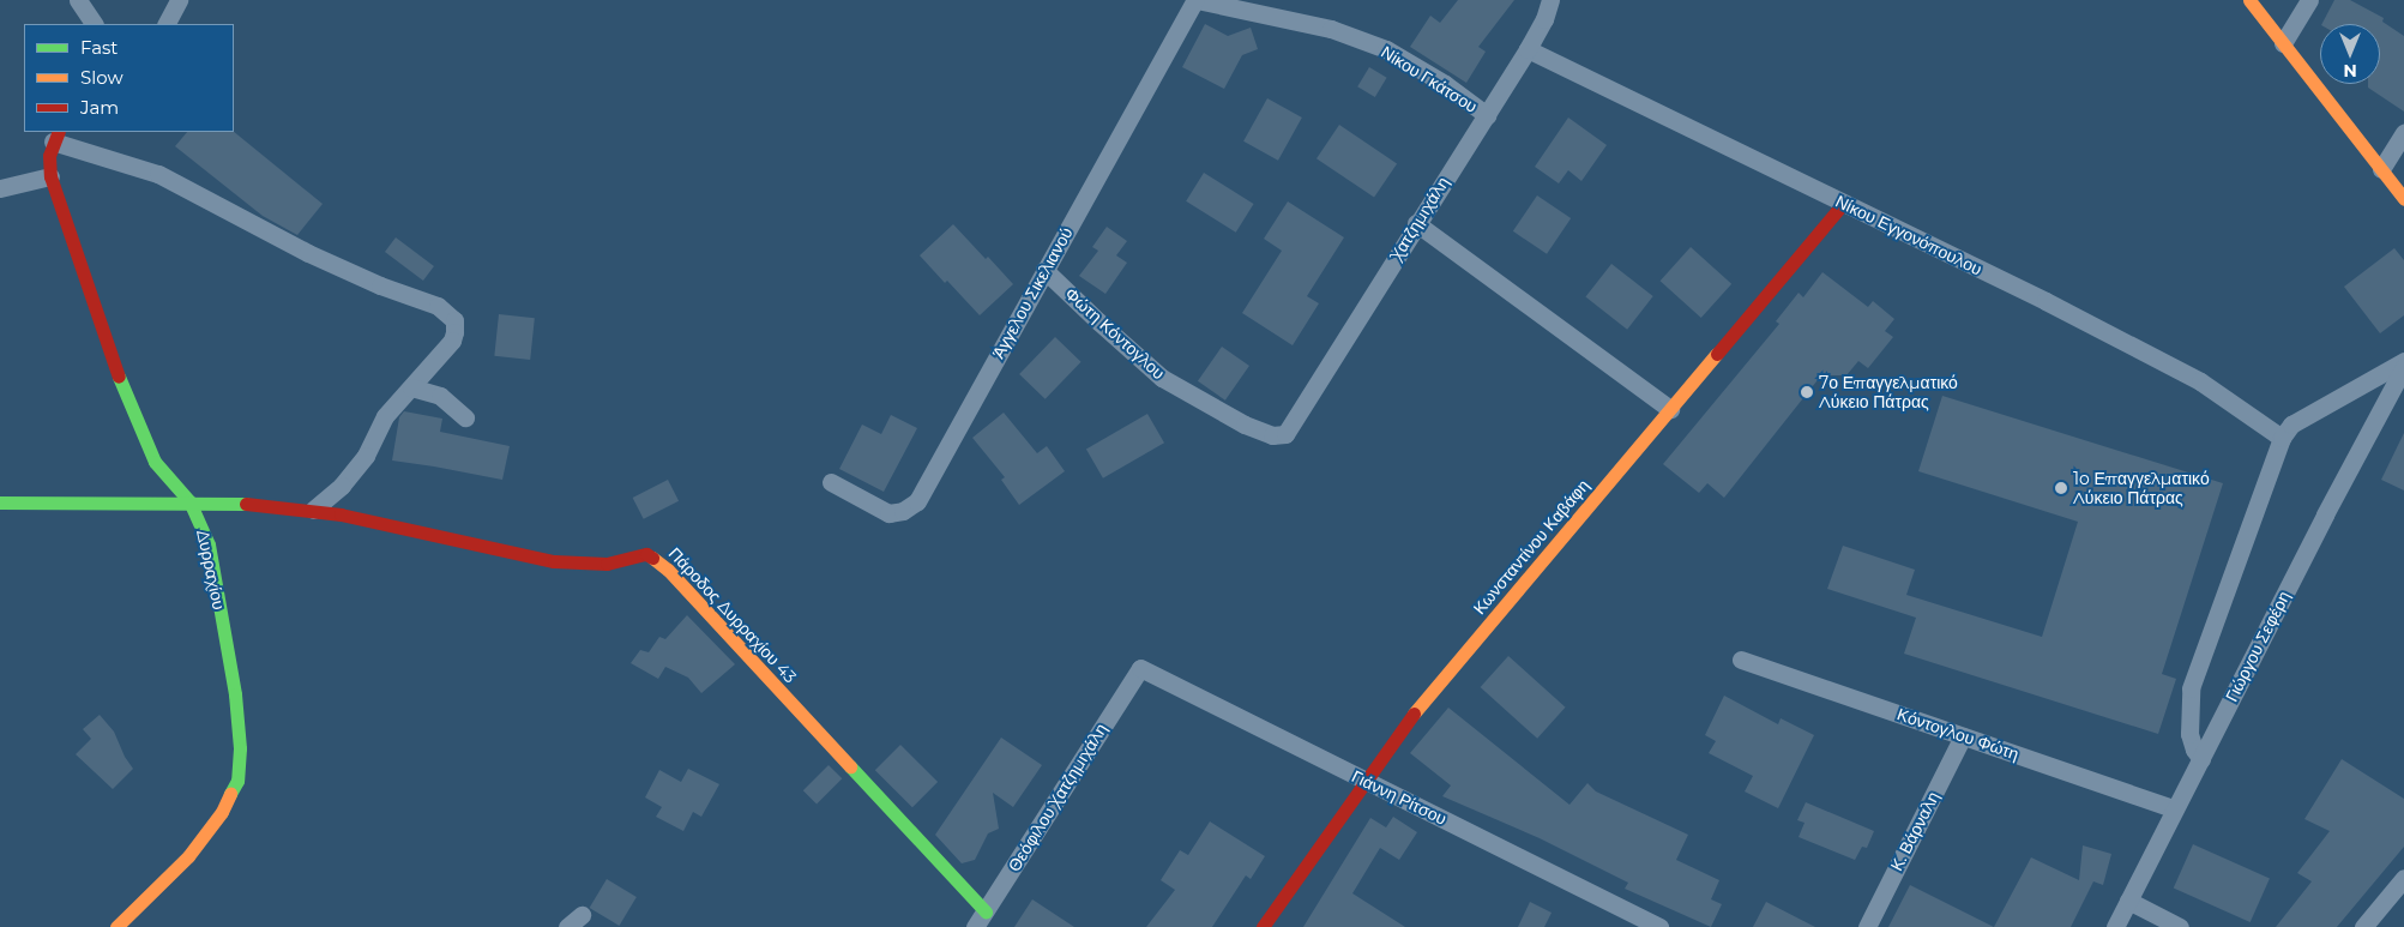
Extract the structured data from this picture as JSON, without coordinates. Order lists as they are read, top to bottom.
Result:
{
  "streets": {
    "street": [
      "Νίκου Γκάτσου",
      "Χατζημιχάλη",
      "Νίκου Εγγονόπουλου",
      "Άγγελου Σικελιανού",
      "Φώτη Κόντογλου",
      "Κωνσταντίνου Καβάφη",
      "Δυρραχίου",
      "Πάροδος Δυρραχίου 43",
      "Γιώργου Σεφέρη",
      "Κόντογλου Φώτη",
      "Θεόφιλου Χατζημιχάλη",
      "Γιάννη Ρίτσου",
      "Κ. Βάρναλη"
    ]
  },
  "crossings": [
    ["Νίκου Γκάτσου", "Χατζημιχάλη"],
    ["Νίκου Γκάτσου", "Άγγελου Σικελιανού"],
    ["Χατζημιχάλη", "Νίκου Εγγονόπουλου"],
    ["Χατζημιχάλη", "Φώτη Κόντογλου"],
    ["Νίκου Εγγονόπουλου", "Κωνσταντίνου Καβάφη"],
    ["Άγγελου Σικελιανού", "Φώτη Κόντογλου"],
    ["Κωνσταντίνου Καβάφη", "Γιάννη Ρίτσου"],
    ["Δυρραχίου", "Πάροδος Δυρραχίου 43"],
    ["Πάροδος Δυρραχίου 43", "Θεόφιλου Χατζημιχάλη"],
    ["Γιώργου Σεφέρη", "Κόντογλου Φώτη"],
    ["Κόντογλου Φώτη", "Κ. Βάρναλη"],
    ["Θεόφιλου Χατζημιχάλη", "Γιάννη Ρίτσου"]
  ],
  "places": ["7ο Επαγγελματικό Λύκειο Πάτρας", "1o Επαγγελματικό Λύκειο Πάτρας"],
  "legend": ["Fast", "Slow", "Jam"],
  "north": "bottom"
}
